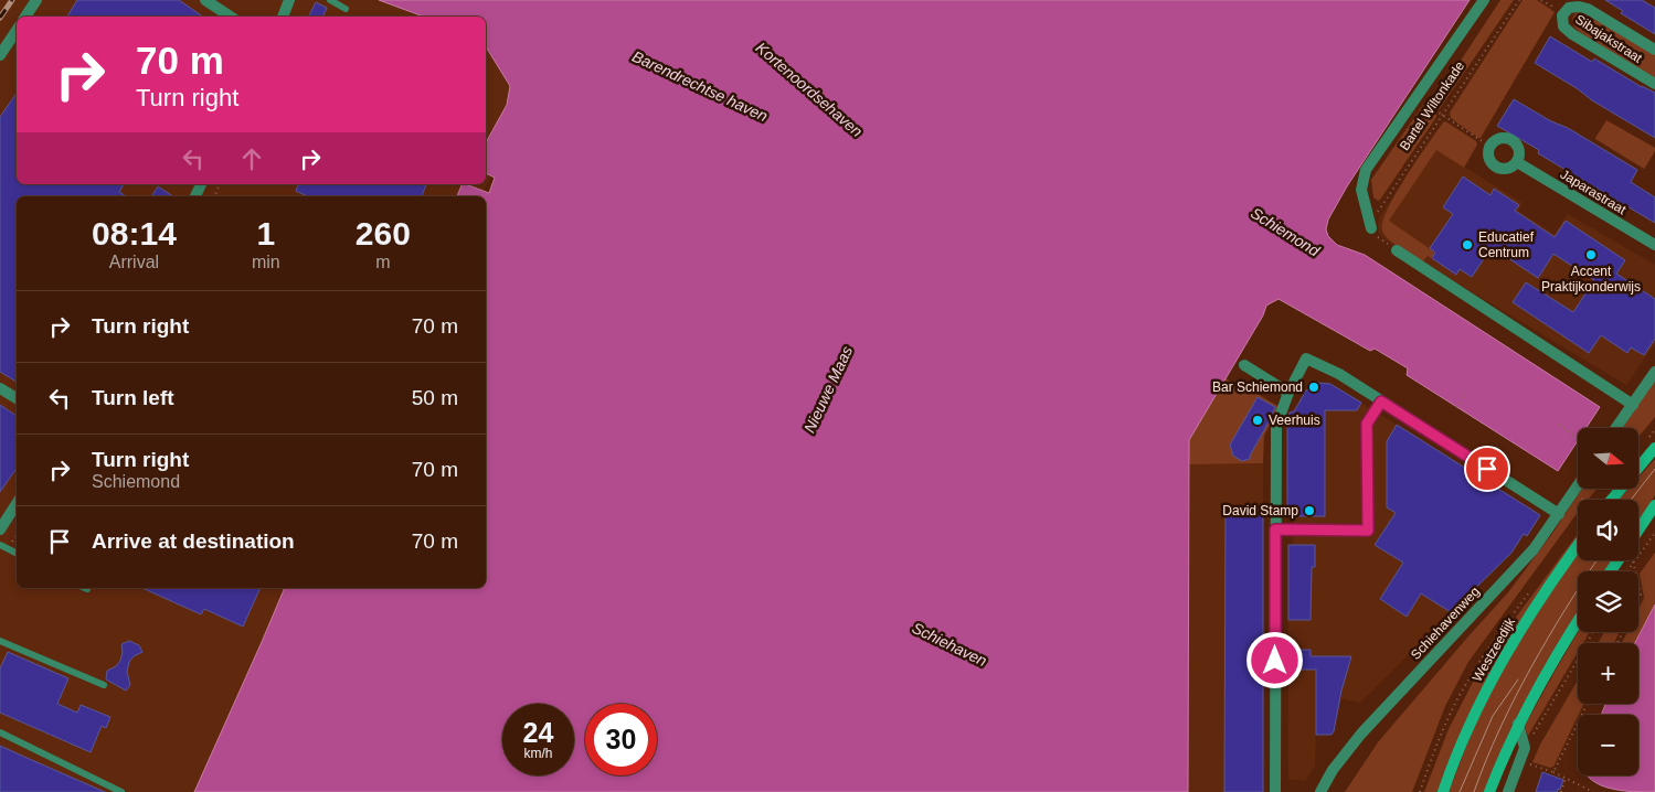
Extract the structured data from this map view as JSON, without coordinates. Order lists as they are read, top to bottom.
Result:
{
  "streets": {
    "main road": ["Westzeedijk"],
    "street": [
      "Sibajakstraat",
      "Bartel Wiltonkade",
      "Japarastraat",
      "Schiehavenweg"
    ]
  },
  "water": [
    "Barendrechtse haven",
    "Kortenoordsehaven",
    "Schiemond",
    "Nieuwe Maas",
    "Schiehaven"
  ],
  "places": [
    "Educatief Centrum",
    "Accent Praktijkonderwijs",
    "Bar Schiemond",
    "Veerhuis",
    "David Stamp"
  ],
  "north": "right",
  "page": {
    "turn": ["70 m", "Turn right"],
    "eta": [
      "08:14",
      "Arrival",
      "1",
      "min",
      "260",
      "m"
    ],
    "list": [
      {
        "name": "Turn right",
        "value": "70 m"
      },
      {
        "name": "Turn left",
        "value": "50 m"
      },
      {
        "name": "Turn right",
        "note": "Schiemond",
        "value": "70 m"
      },
      {
        "name": "Arrive at destination",
        "value": "70 m"
      }
    ],
    "map_buttons": ["+", "−"],
    "speed": "24 km/h",
    "limit": "30"
  }
}
